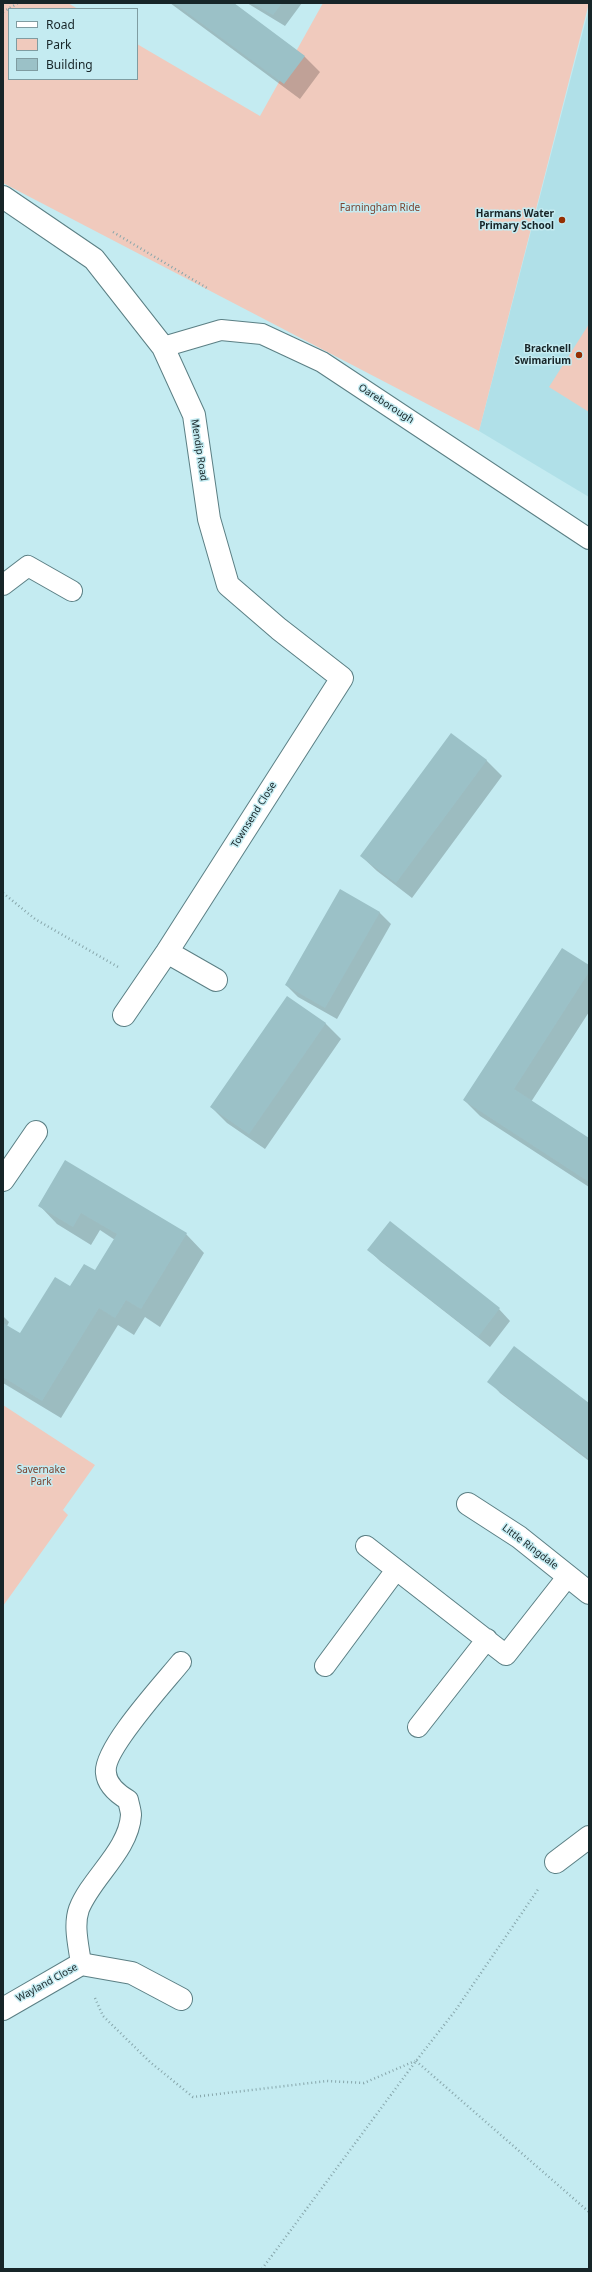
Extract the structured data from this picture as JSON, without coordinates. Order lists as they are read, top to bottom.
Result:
{
  "streets": {
    "street": [
      "Mendip Road",
      "Townsend Close",
      "Little Ringdale",
      "Wayland Close"
    ],
    "lane": ["Oareborough"]
  },
  "crossings": [
    ["Oareborough", "Mendip Road"],
    ["Mendip Road", "Townsend Close"]
  ],
  "parks": ["Farningham Ride", "Savernake Park"],
  "places": ["Harmans Water Primary School", "Bracknell Swimarium"],
  "legend": ["Road", "Park", "Building"]
}
